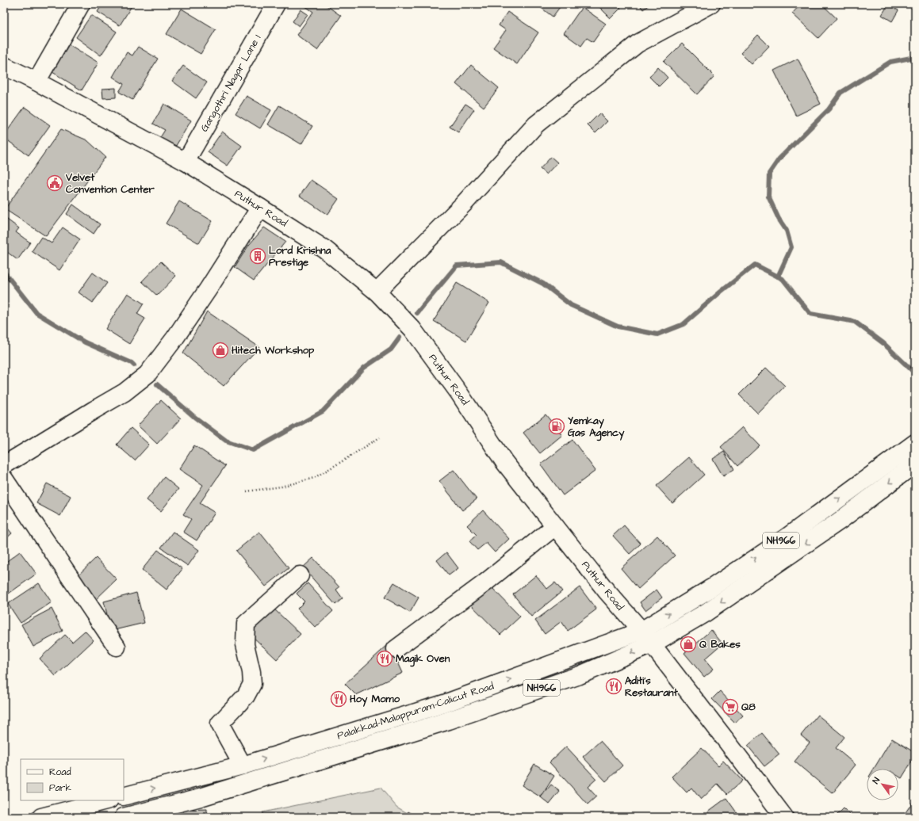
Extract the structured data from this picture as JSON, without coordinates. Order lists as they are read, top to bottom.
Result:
{
  "streets": {
    "main road": [
      "Gangothri Nagar Lane 1",
      "Puthur Road",
      "NH966",
      "Palakkad-Malappuram-Calicut Road"
    ]
  },
  "crossings": [
    ["Gangothri Nagar Lane 1", "Puthur Road"],
    ["Puthur Road", "Palakkad-Malappuram-Calicut Road"]
  ],
  "places": {
    "public building": ["Velvet Convention Center"],
    "building": ["Lord Krishna Prestige"],
    "shop": ["Hitech Workshop", "Q Bakes"],
    "fuel station": ["Yemkay Gas Agency"],
    "restaurant": ["Magik Oven", "Aditi's Restaurant", "Hoy Momo"],
    "supermarket": ["Q8"]
  },
  "legend": ["Road", "Park"],
  "north": "top left"
}
